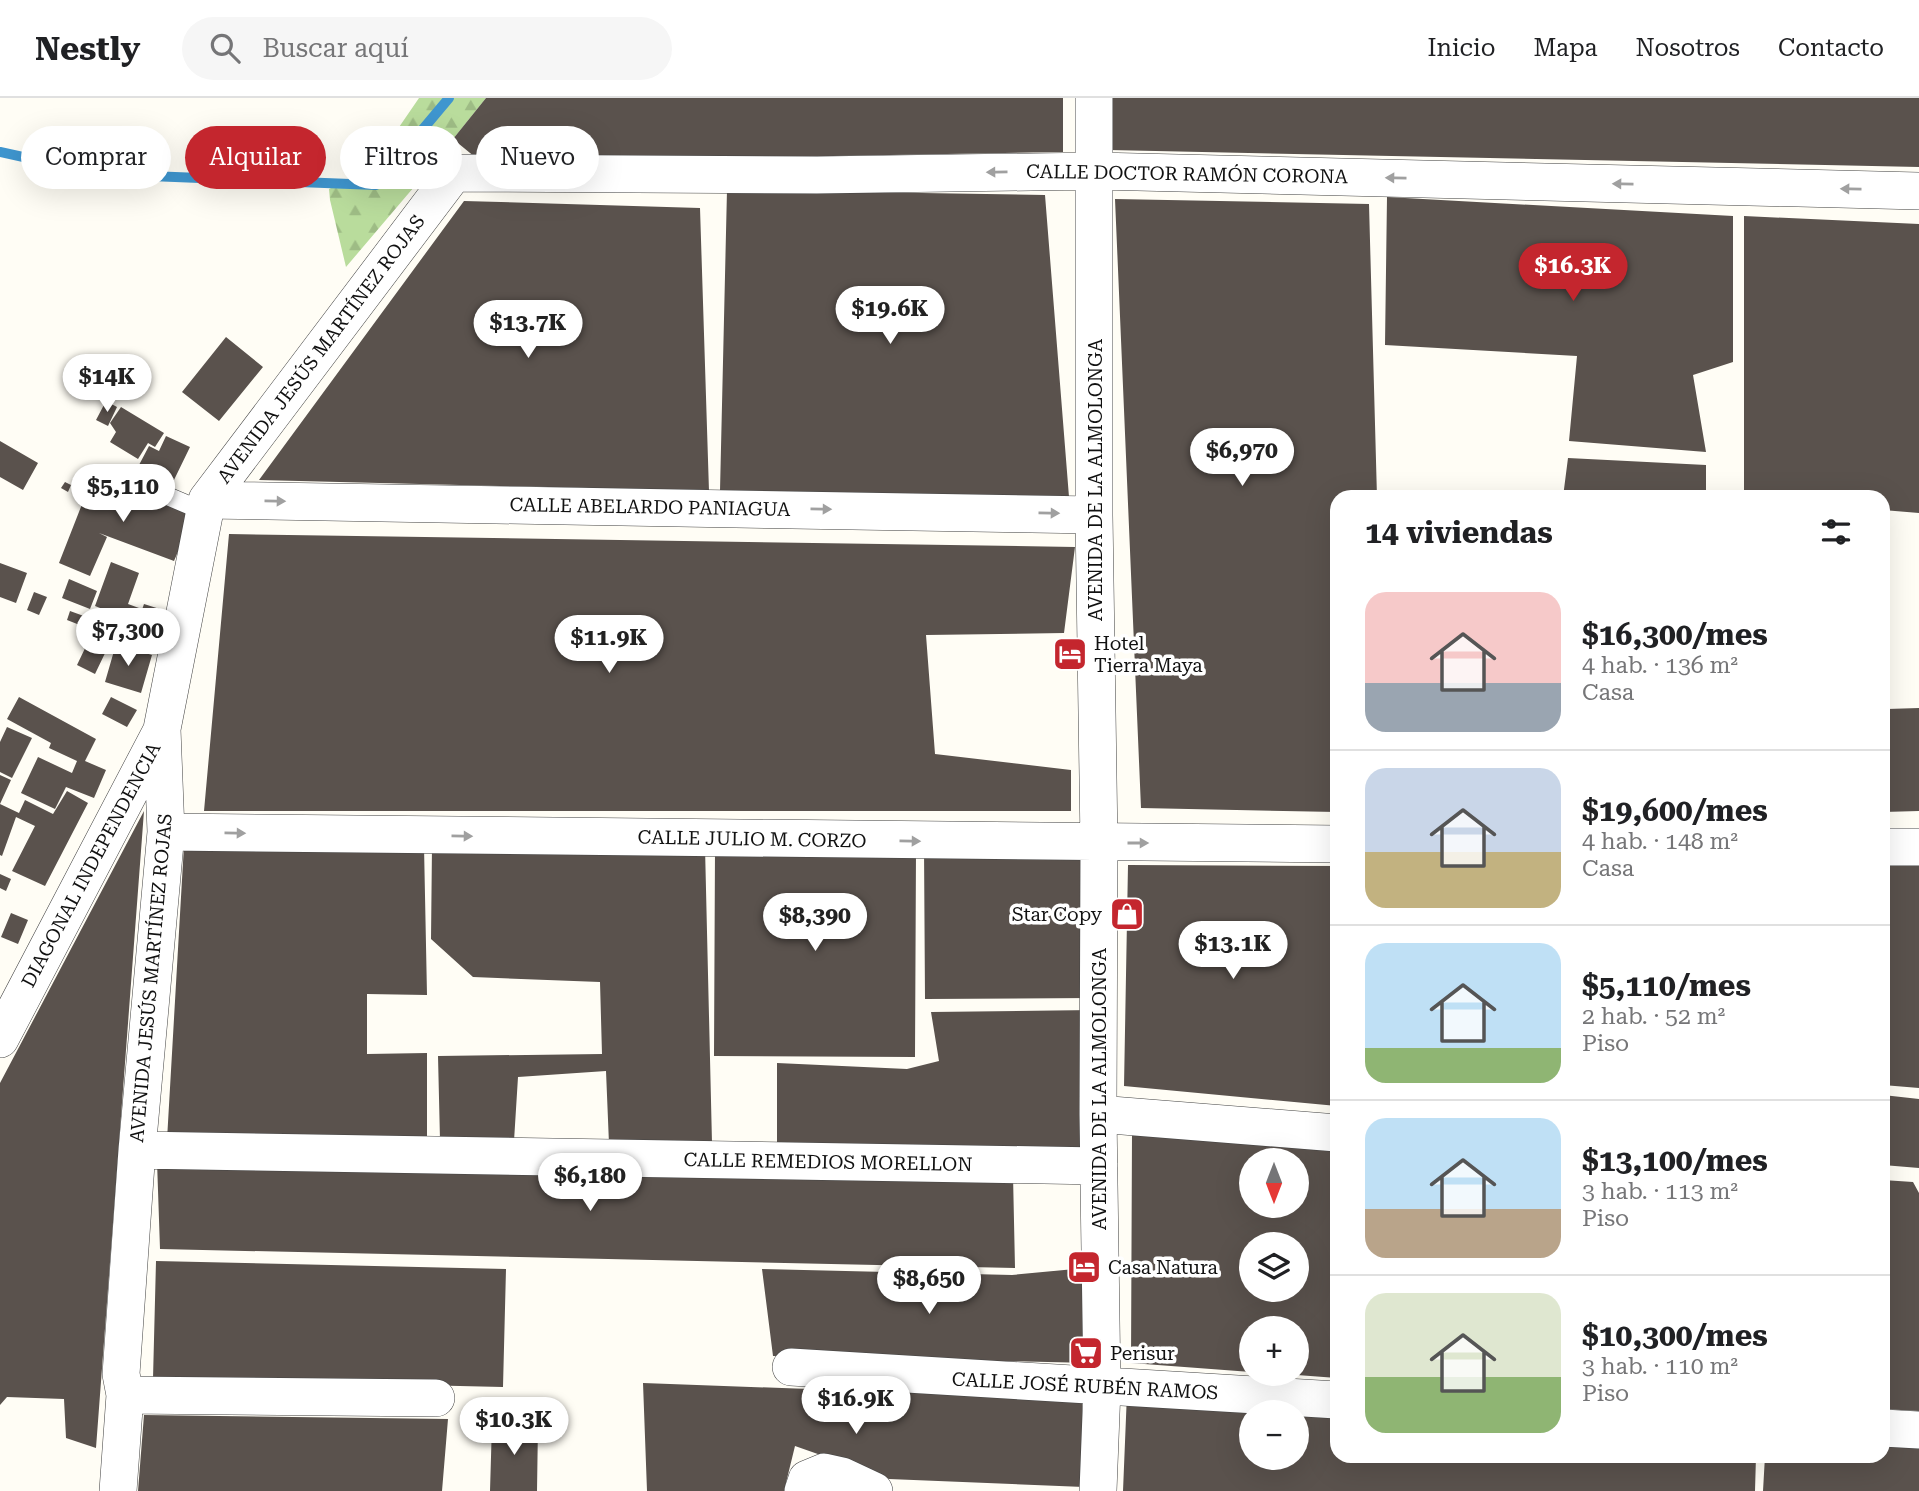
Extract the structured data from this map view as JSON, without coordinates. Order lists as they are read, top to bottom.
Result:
{
  "streets": {
    "street": [
      "CALLE DOCTOR RAMÓN CORONA",
      "AVENIDA JESÚS MARTÍNEZ ROJAS",
      "AVENIDA DE LA ALMOLONGA",
      "CALLE ABELARDO PANIAGUA",
      "CALLE JULIO M. CORZO",
      "DIAGONAL INDEPENDENCIA",
      "CALLE REMEDIOS MORELLON",
      "CALLE JOSÉ RUBÉN RAMOS"
    ]
  },
  "crossings": [
    ["CALLE DOCTOR RAMÓN CORONA", "AVENIDA DE LA ALMOLONGA"],
    ["AVENIDA JESÚS MARTÍNEZ ROJAS", "CALLE ABELARDO PANIAGUA"],
    ["AVENIDA JESÚS MARTÍNEZ ROJAS", "CALLE JULIO M. CORZO"],
    ["AVENIDA JESÚS MARTÍNEZ ROJAS", "DIAGONAL INDEPENDENCIA"],
    ["AVENIDA JESÚS MARTÍNEZ ROJAS", "CALLE REMEDIOS MORELLON"],
    ["AVENIDA DE LA ALMOLONGA", "CALLE ABELARDO PANIAGUA"],
    ["AVENIDA DE LA ALMOLONGA", "CALLE JULIO M. CORZO"],
    ["AVENIDA DE LA ALMOLONGA", "CALLE REMEDIOS MORELLON"],
    ["AVENIDA DE LA ALMOLONGA", "CALLE JOSÉ RUBÉN RAMOS"]
  ],
  "one_way": ["CALLE DOCTOR RAMÓN CORONA", "CALLE ABELARDO PANIAGUA", "CALLE JULIO M. CORZO"],
  "places": {
    "hotel": ["Hotel Tierra Maya", "Casa Natura"],
    "shop": ["Star Copy"],
    "supermarket": ["Perisur"]
  },
  "north": "bottom",
  "page": {
    "header": "Nestly",
    "search": "Buscar aquí",
    "nav": [
      "Inicio",
      "Mapa",
      "Nosotros",
      "Contacto"
    ],
    "chip": [
      "Comprar",
      "Alquilar",
      "Filtros",
      "Nuevo"
    ],
    "price": [
      "$16.3K",
      "$19.6K",
      "$13.7K",
      "$14K",
      "$6,970",
      "$5,110",
      "$7,300",
      "$11.9K",
      "$8,390",
      "$13.1K",
      "$6,180",
      "$8,650",
      "$16.9K",
      "$10.3K"
    ],
    "heading": "14 viviendas",
    "list": [
      {
        "name": "$16,300/mes",
        "note": "4 hab. · 136 m² · Casa"
      },
      {
        "name": "$19,600/mes",
        "note": "4 hab. · 148 m² · Casa"
      },
      {
        "name": "$5,110/mes",
        "note": "2 hab. · 52 m² · Piso"
      },
      {
        "name": "$13,100/mes",
        "note": "3 hab. · 113 m² · Piso"
      },
      {
        "name": "$10,300/mes",
        "note": "3 hab. · 110 m² · Piso"
      }
    ],
    "map_buttons": ["+", "−"]
  }
}
